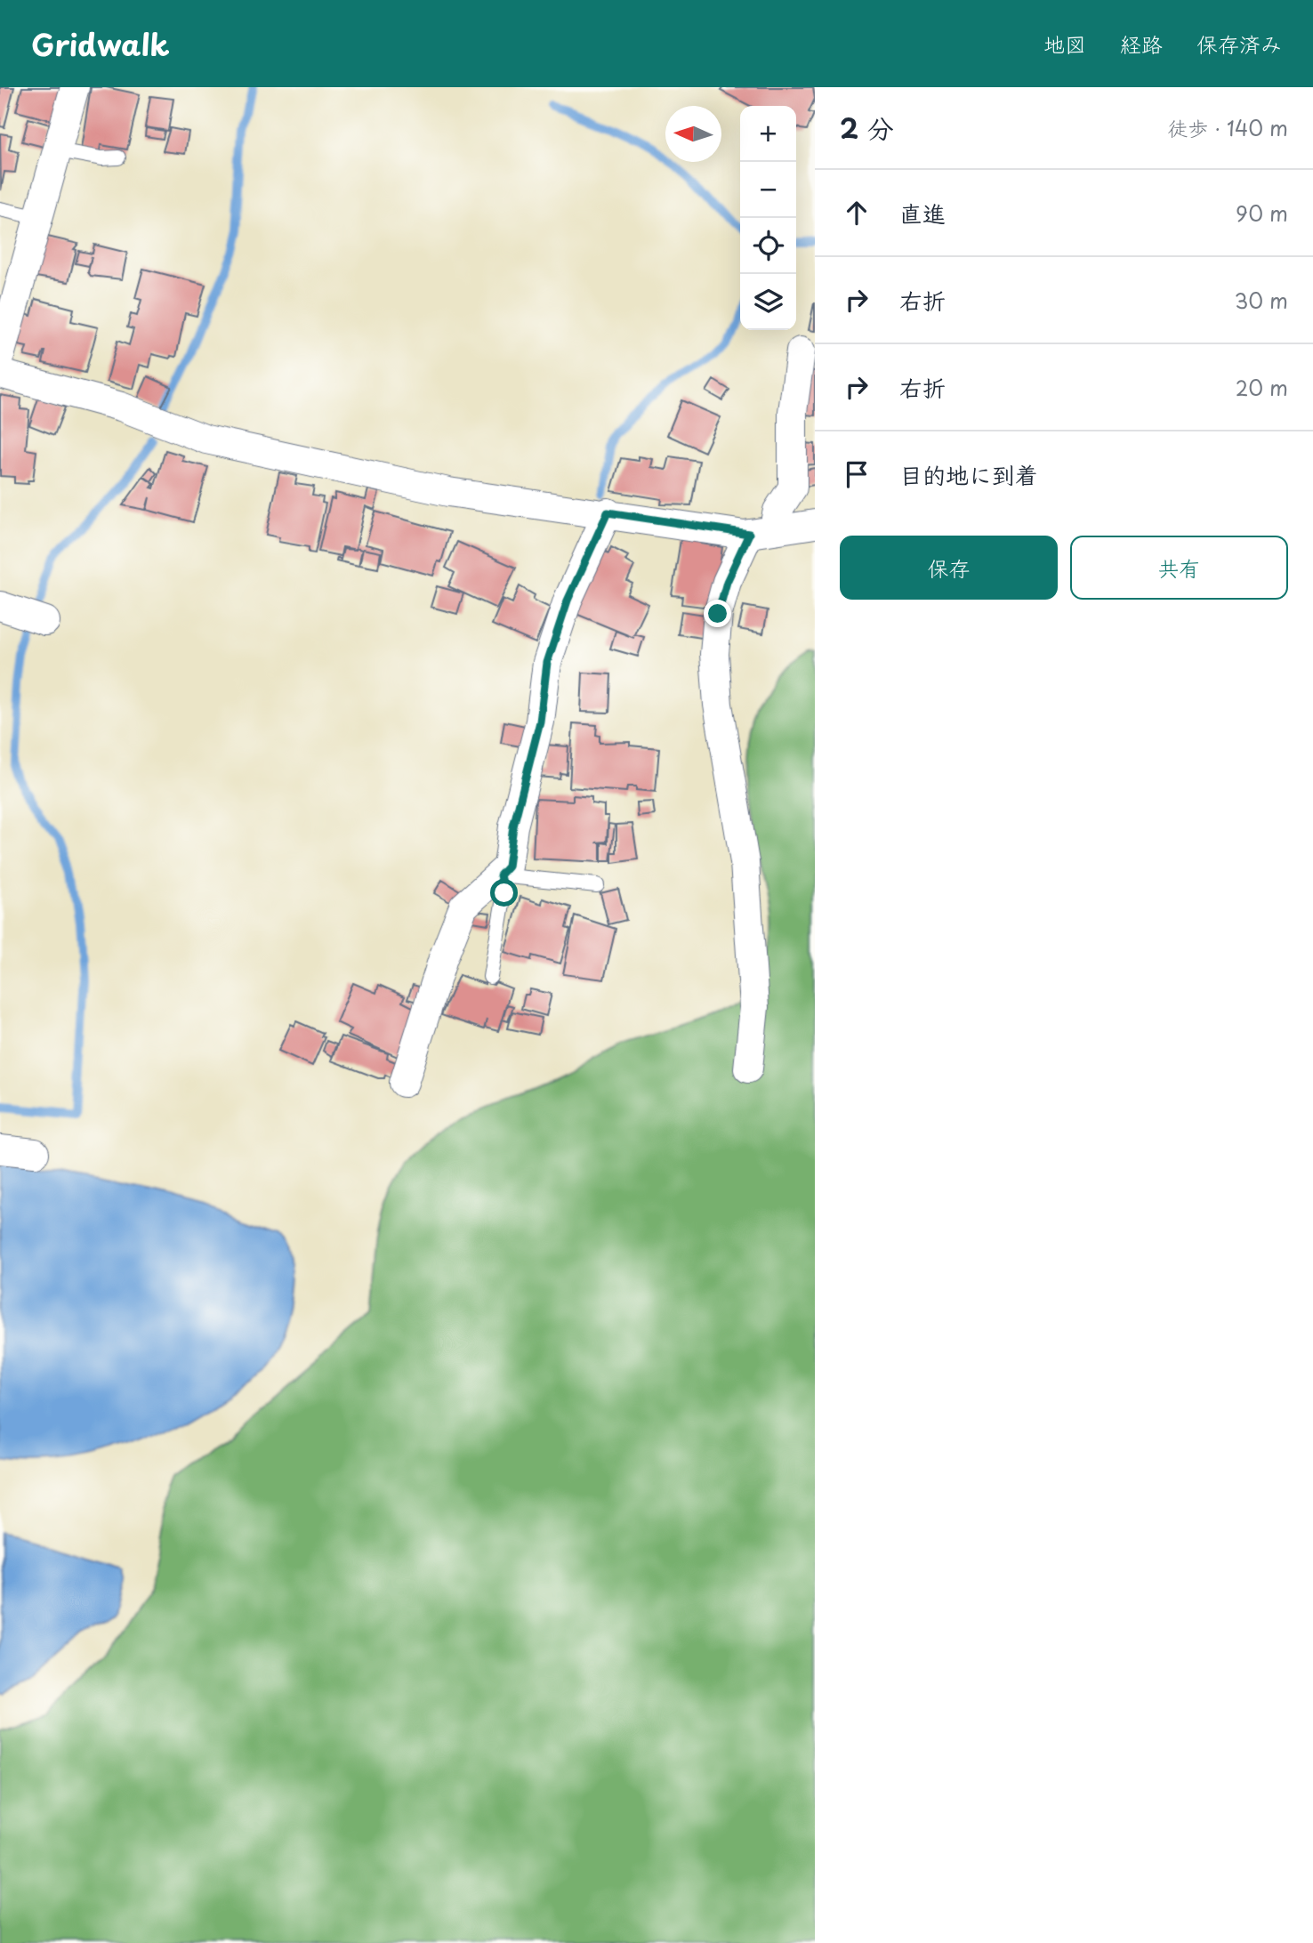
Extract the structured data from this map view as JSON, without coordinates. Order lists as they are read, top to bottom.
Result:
{
  "north": "left",
  "page": {
    "header": "Gridwalk",
    "nav": ["地図", "経路", "保存済み"],
    "heading": ["2 分", "徒歩 · 140 m"],
    "map_buttons": ["+", "−"],
    "list": [
      ["直進", "90 m"],
      ["右折", "30 m"],
      ["右折", "20 m"],
      "目的地に到着"
    ],
    "buttons": ["保存", "共有"]
  }
}
